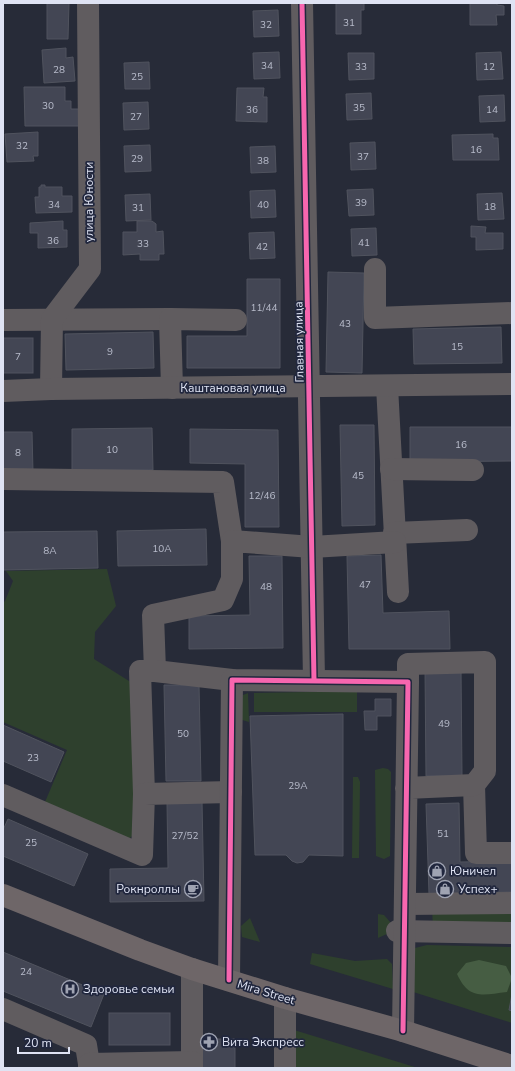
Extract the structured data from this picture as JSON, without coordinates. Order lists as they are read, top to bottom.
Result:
{
  "streets": {
    "main road": ["Mira Street"],
    "street": ["улица Юности", "Главная улица", "Каштановая улица"]
  },
  "crossings": [
    ["Главная улица", "Каштановая улица"]
  ],
  "places": {
    "shop": ["Юничел", "Успех+"],
    "cafe": ["Рокнроллы"],
    "hospital": ["Здоровье семьи"],
    "pharmacy": ["Вита Экспресс"]
  },
  "house_numbers": [
    "31",
    "32",
    "34",
    "33",
    "12",
    "28",
    "25",
    "30",
    "35",
    "36",
    "14",
    "27",
    "32",
    "16",
    "37",
    "29",
    "38",
    "39",
    "34",
    "40",
    "18",
    "31",
    "36",
    "41",
    "33",
    "42",
    "11/44",
    "43",
    "15",
    "9",
    "7",
    "16",
    "10",
    "8",
    "45",
    "12/46",
    "10А",
    "8А",
    "47",
    "48",
    "49",
    "50",
    "23",
    "29А",
    "51",
    "27/52",
    "25",
    "24"
  ],
  "scale_bar": "20 m"
}
